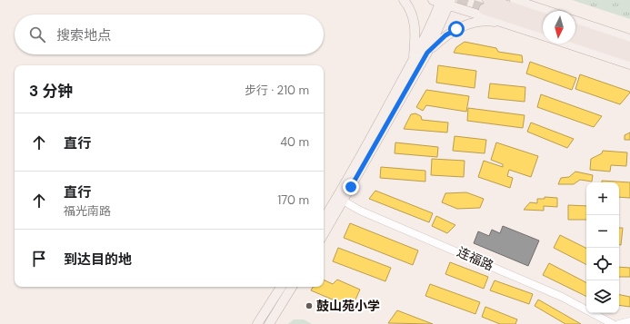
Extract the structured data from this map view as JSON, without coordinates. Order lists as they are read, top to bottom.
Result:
{
  "streets": {
    "street": ["连福路"]
  },
  "places": ["鼓山苑小学"],
  "north": "bottom",
  "page": {
    "search": "搜索地点",
    "heading": ["3 分钟", "步行 · 210 m"],
    "list": [
      ["直行", "40 m"],
      ["直行", "福光南路", "170 m"],
      "到达目的地"
    ],
    "map_buttons": ["+", "−"]
  }
}
